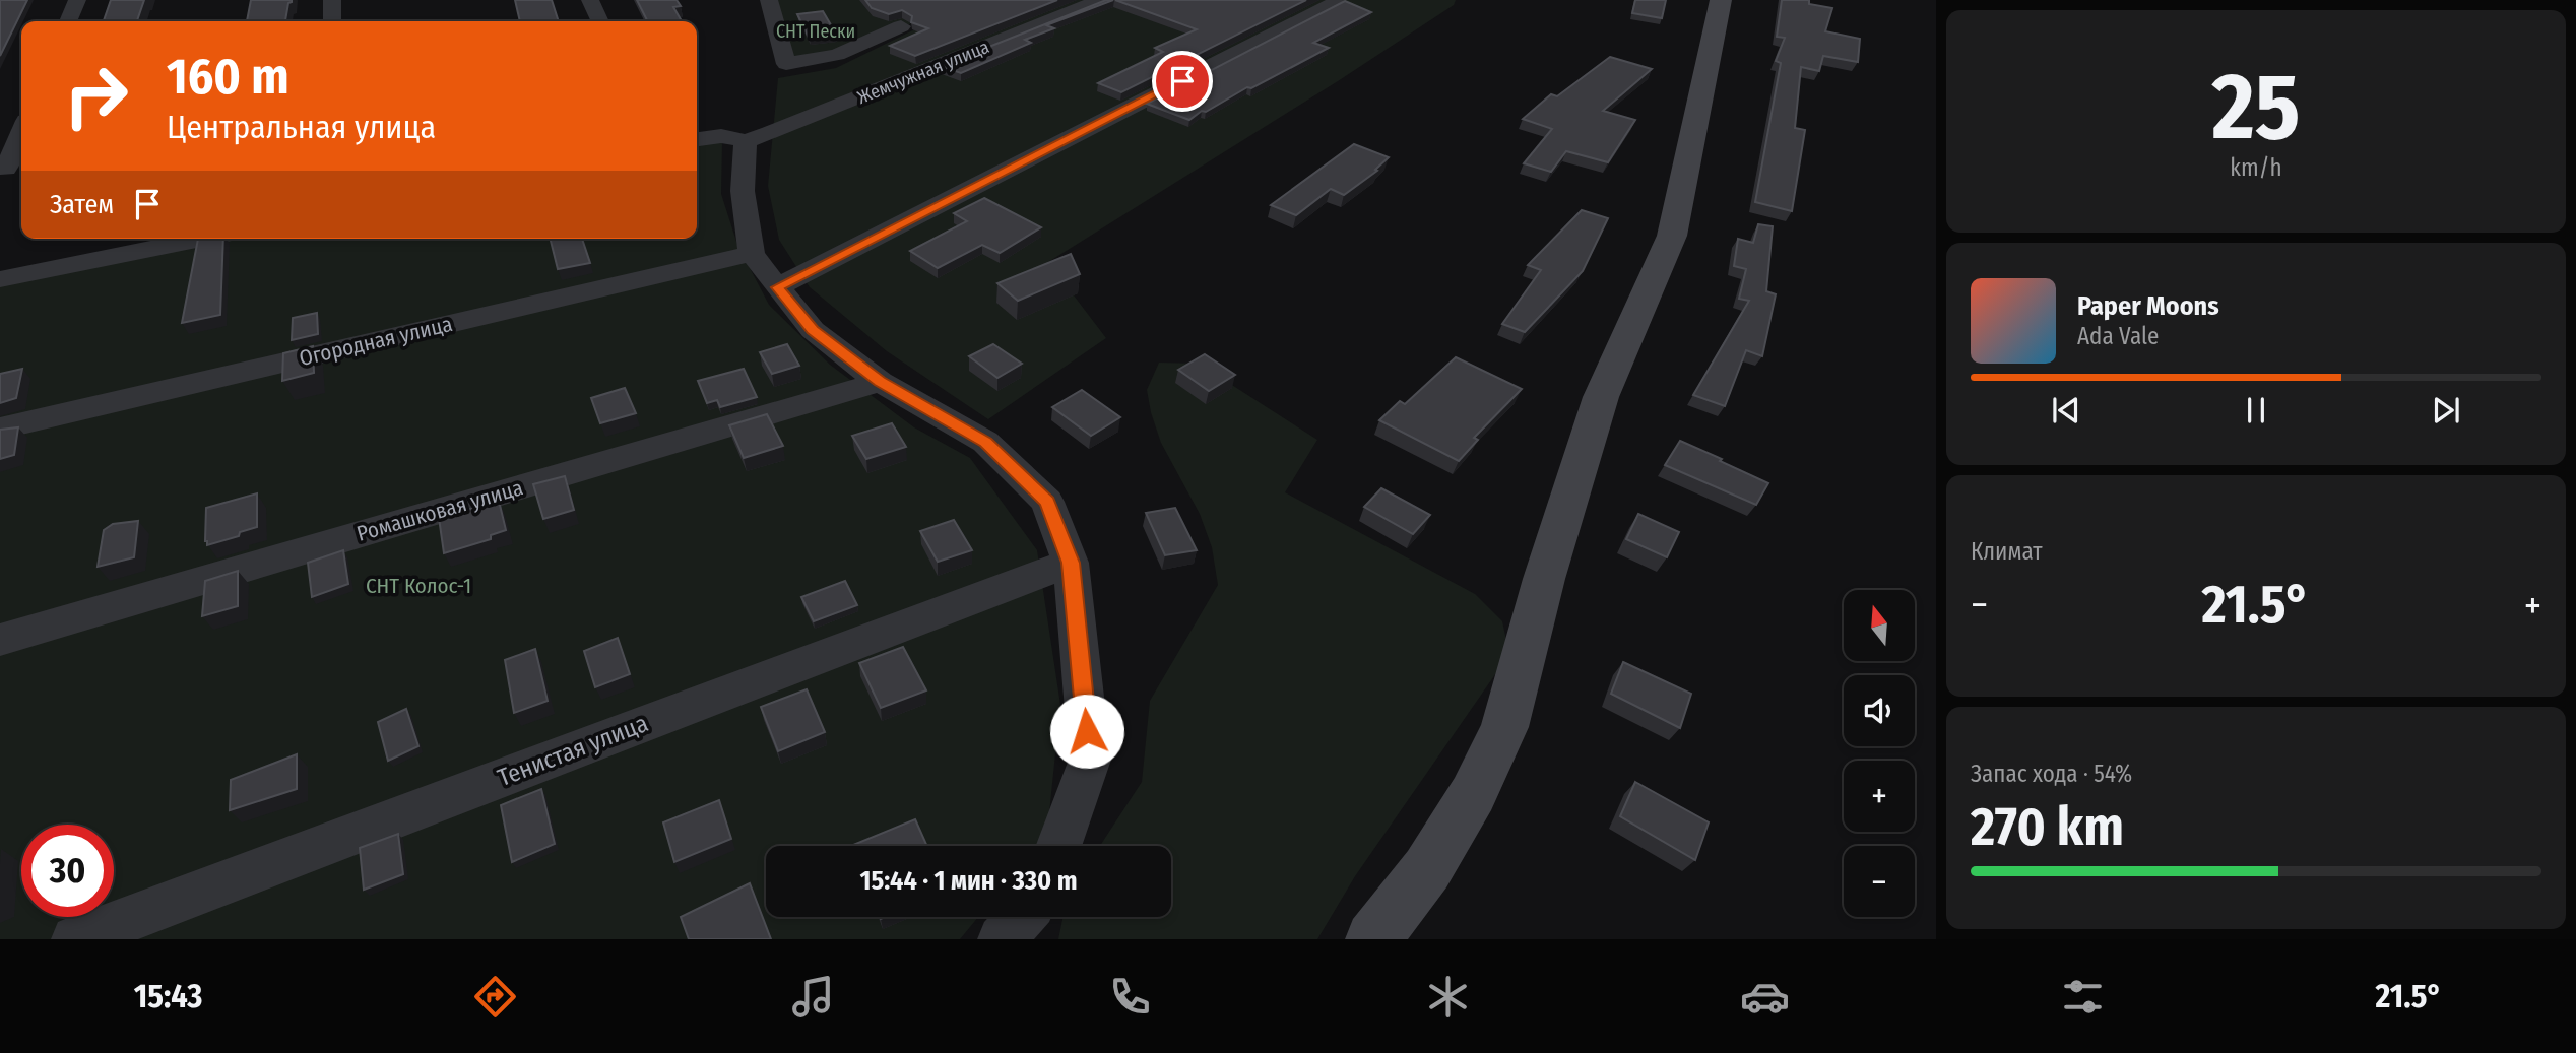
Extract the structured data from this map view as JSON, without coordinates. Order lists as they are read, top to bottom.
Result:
{
  "streets": {
    "street": [
      "Жемчужная улица",
      "Огородная улица",
      "Ромашковая улица",
      "Тенистая улица"
    ]
  },
  "parks": ["СНТ Пески", "СНТ Колос-1"],
  "north": "top",
  "page": {
    "tile": [
      ["25", "km/h"],
      "Климат",
      ["Запас хода · 54%", "270 km"]
    ],
    "turn": ["160 m", "Центральная улица"],
    "then": "Затем",
    "song": ["Paper Moons", "Ada Vale"],
    "heat": ["−", "21.5°", "+"],
    "map_buttons": ["+", "−"],
    "limit": "30",
    "trip": "15:44 · 1 мин · 330 m",
    "tabs": ["15:43", "21.5°"]
  }
}
